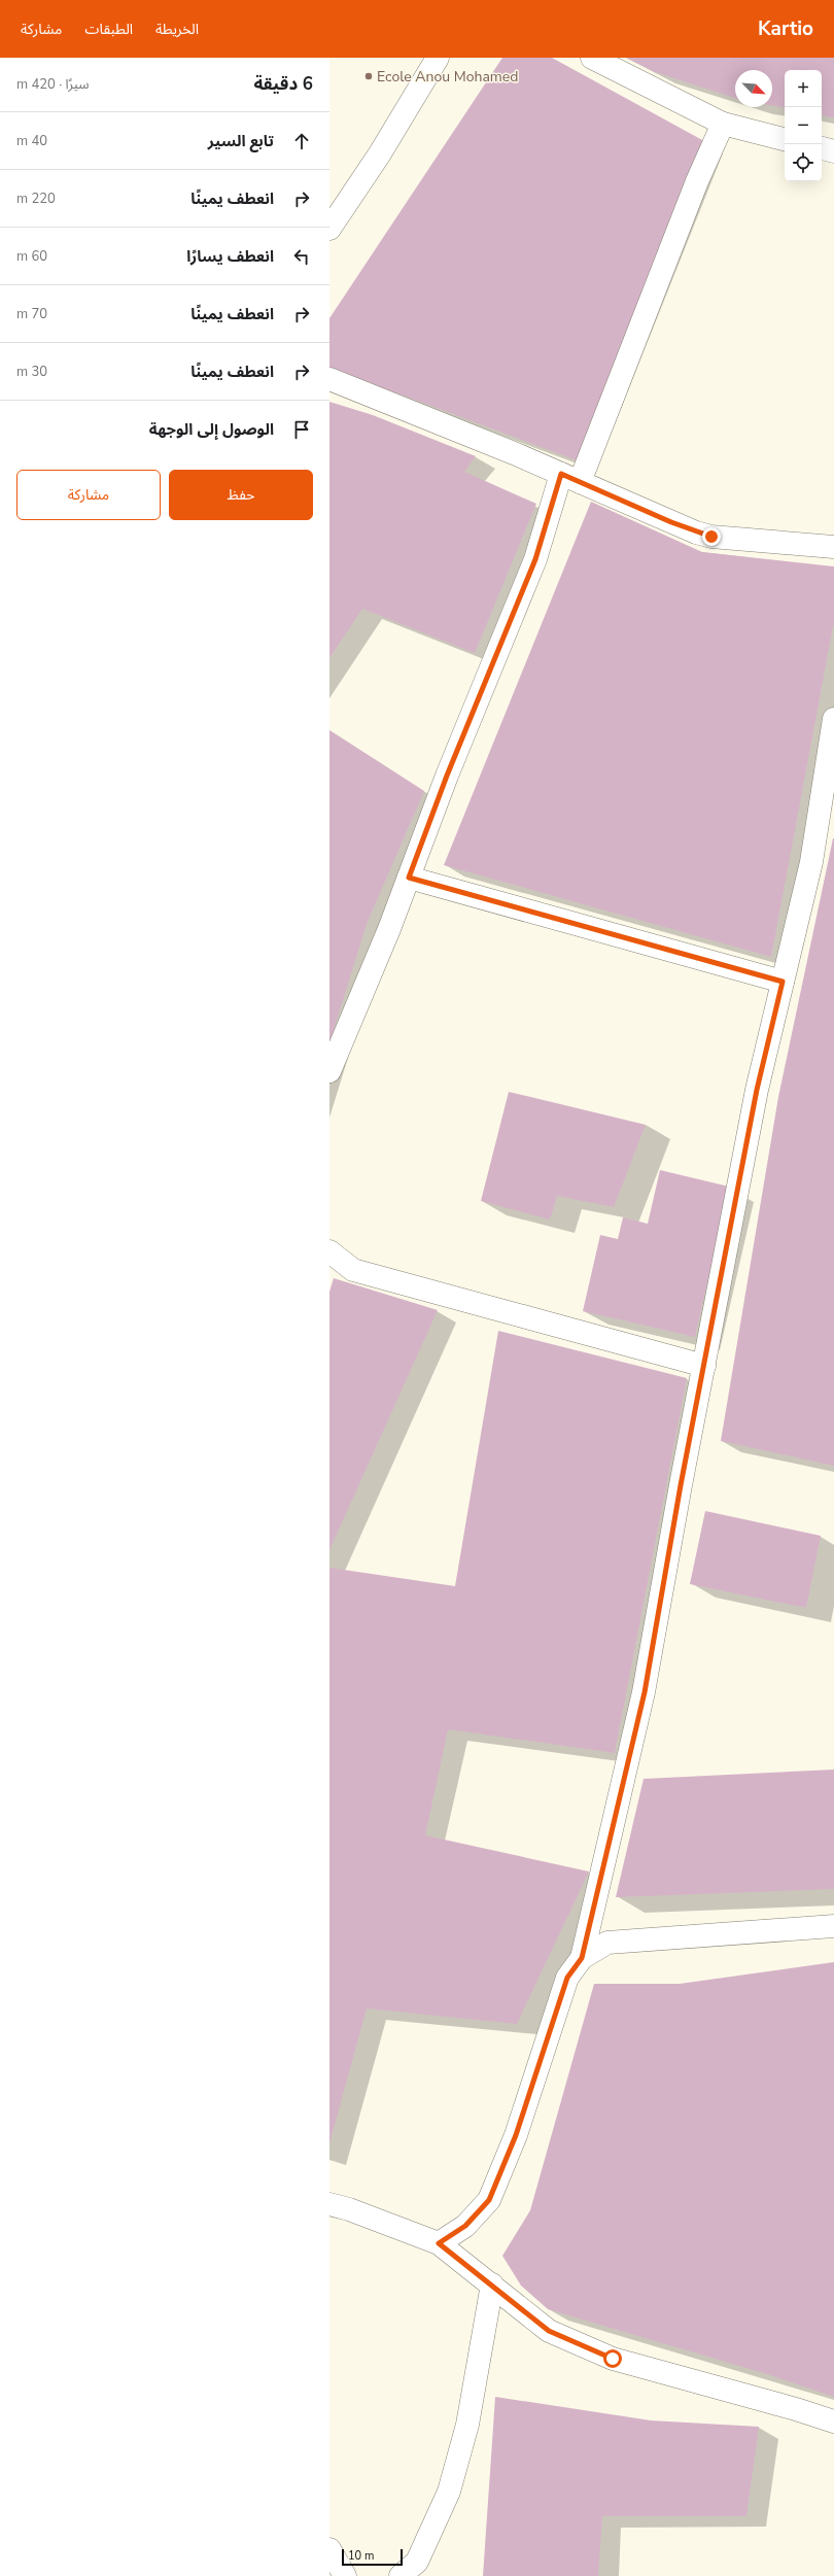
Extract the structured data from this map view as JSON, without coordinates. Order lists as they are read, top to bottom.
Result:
{
  "places": ["Ecole Anou Mohamed"],
  "scale_bar": "10 m",
  "north": "bottom right",
  "page": {
    "header": "Kartio",
    "nav": ["الخريطة", "الطبقات", "مشاركة"],
    "heading": ["6 دقيقة", "سيرًا · 420 m"],
    "map_buttons": ["+", "−"],
    "list": [
      ["تابع السير", "40 m"],
      ["انعطف يمينًا", "220 m"],
      ["انعطف يسارًا", "60 m"],
      ["انعطف يمينًا", "70 m"],
      ["انعطف يمينًا", "30 m"],
      "الوصول إلى الوجهة"
    ],
    "buttons": ["حفظ", "مشاركة"],
    "scale": "10 m"
  }
}
